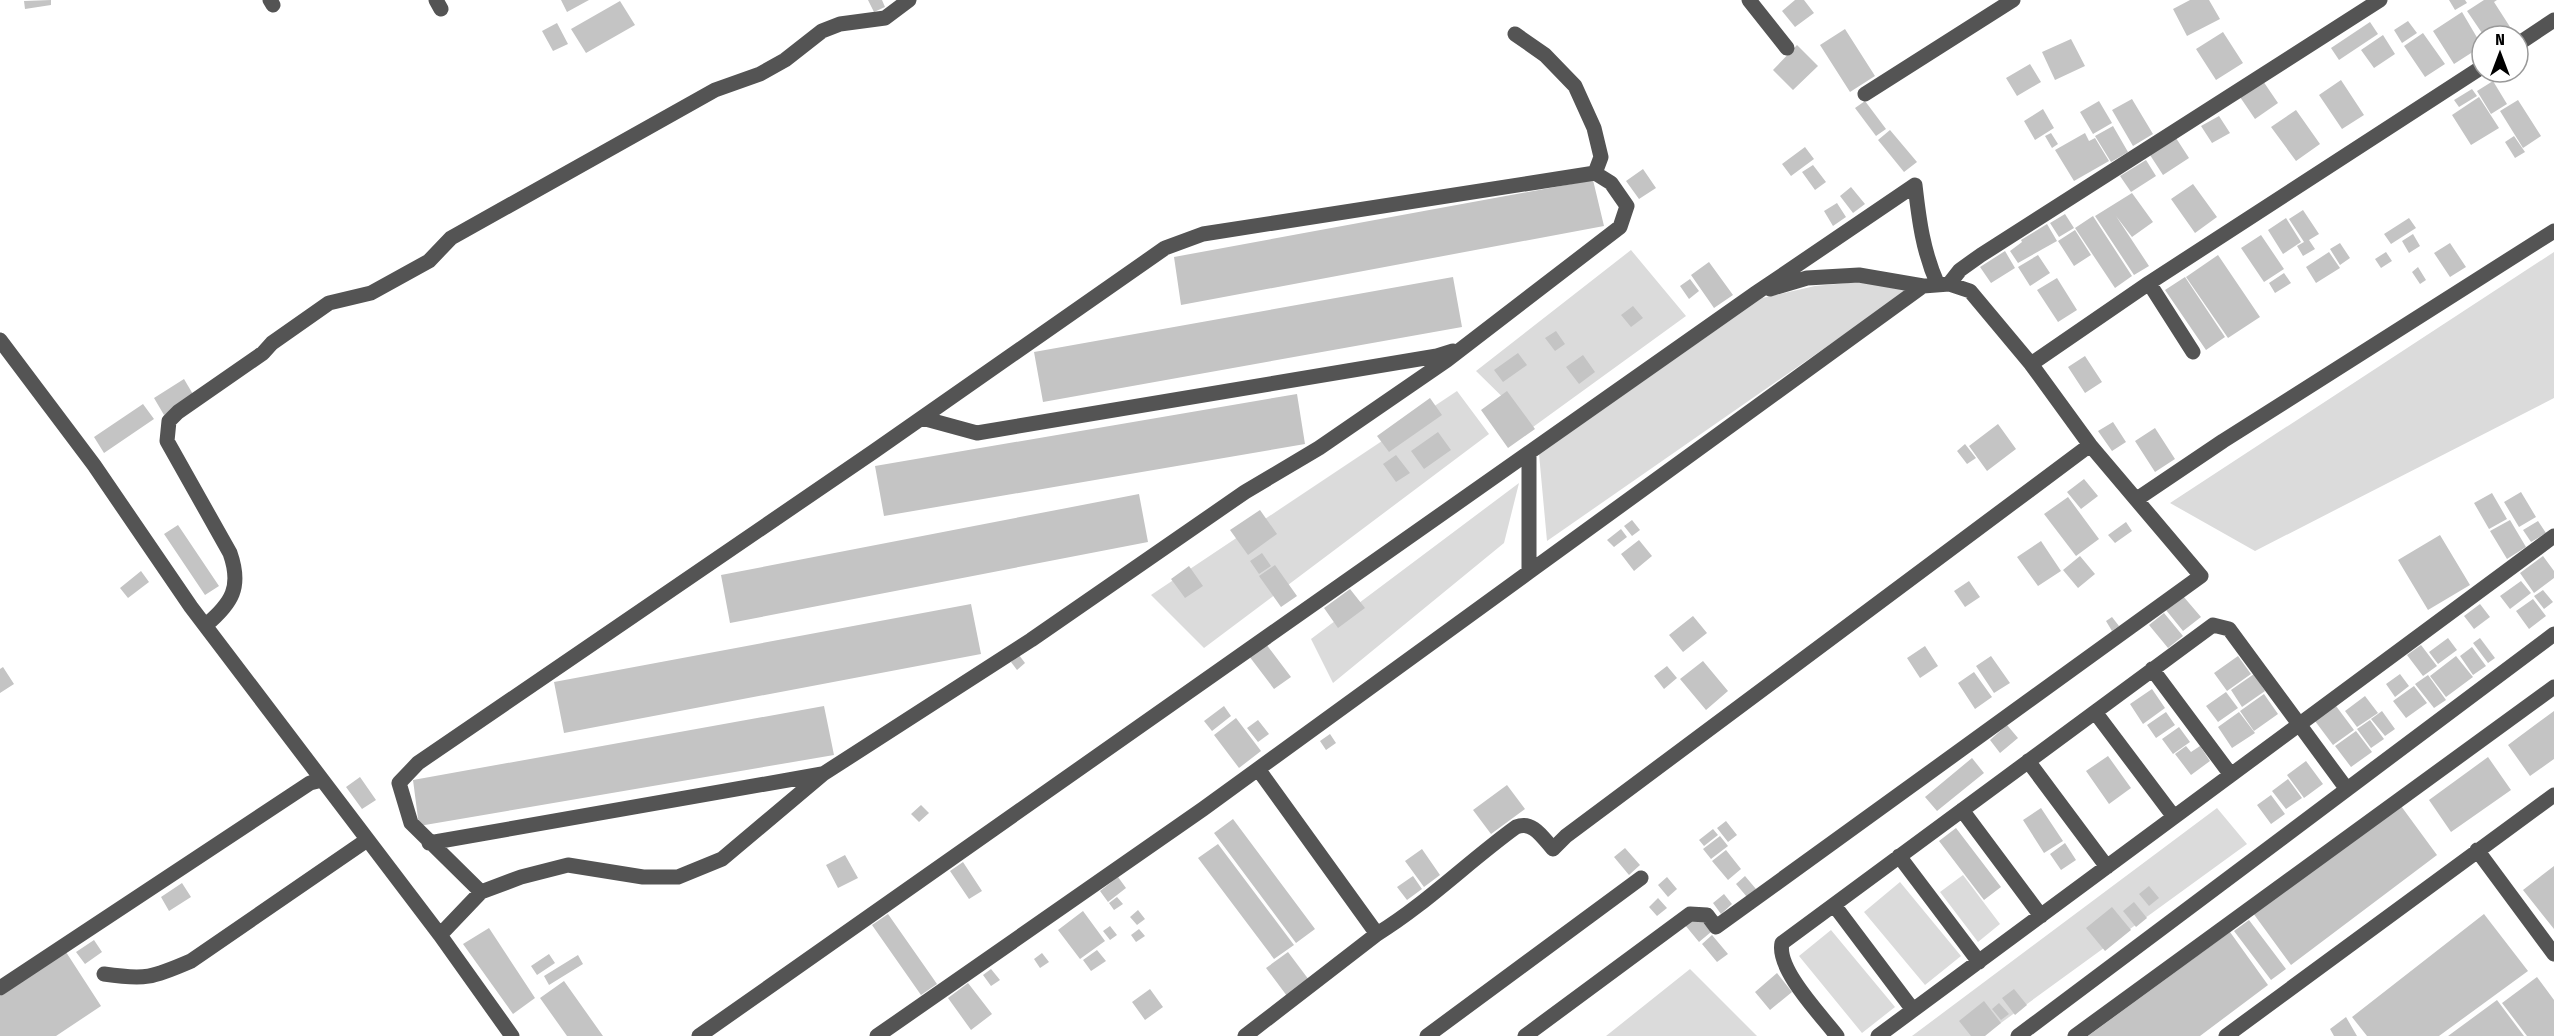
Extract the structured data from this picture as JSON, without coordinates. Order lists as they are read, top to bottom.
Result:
{
  "north": "top"
}
